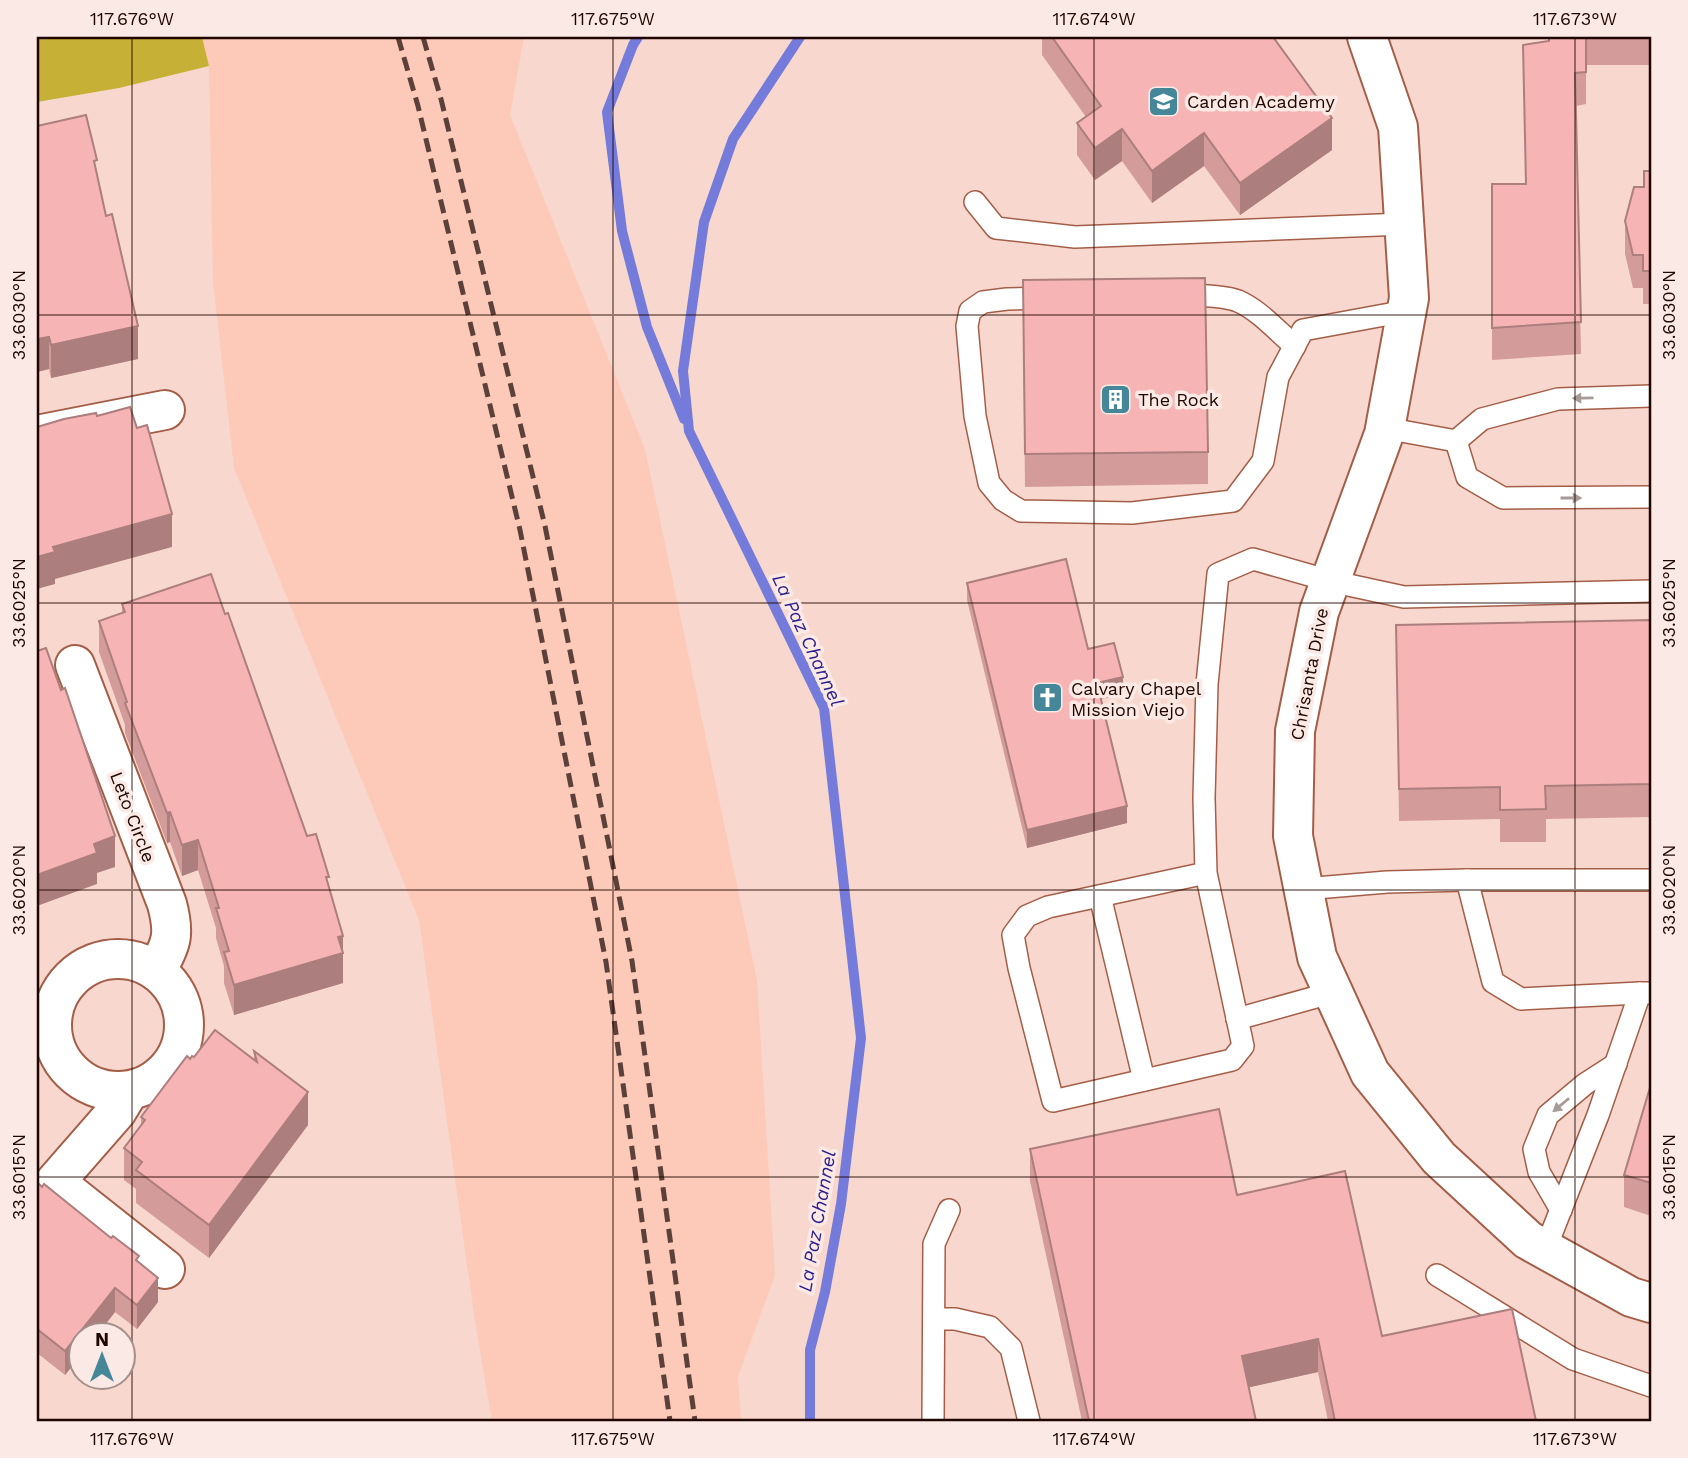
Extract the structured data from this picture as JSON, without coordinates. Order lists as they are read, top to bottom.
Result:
{
  "streets": {
    "street": ["Chrisanta Drive", "Leto Circle"]
  },
  "water": ["La Paz Channel"],
  "places": {
    "school or university": ["Carden Academy"],
    "building": ["The Rock"],
    "church": ["Calvary Chapel Mission Viejo"]
  },
  "north": "top",
  "coordinates": [
    "117.676°W",
    "117.675°W",
    "117.674°W",
    "117.673°W",
    "33.6030°N",
    "33.6025°N",
    "33.6020°N",
    "33.6015°N"
  ]
}
